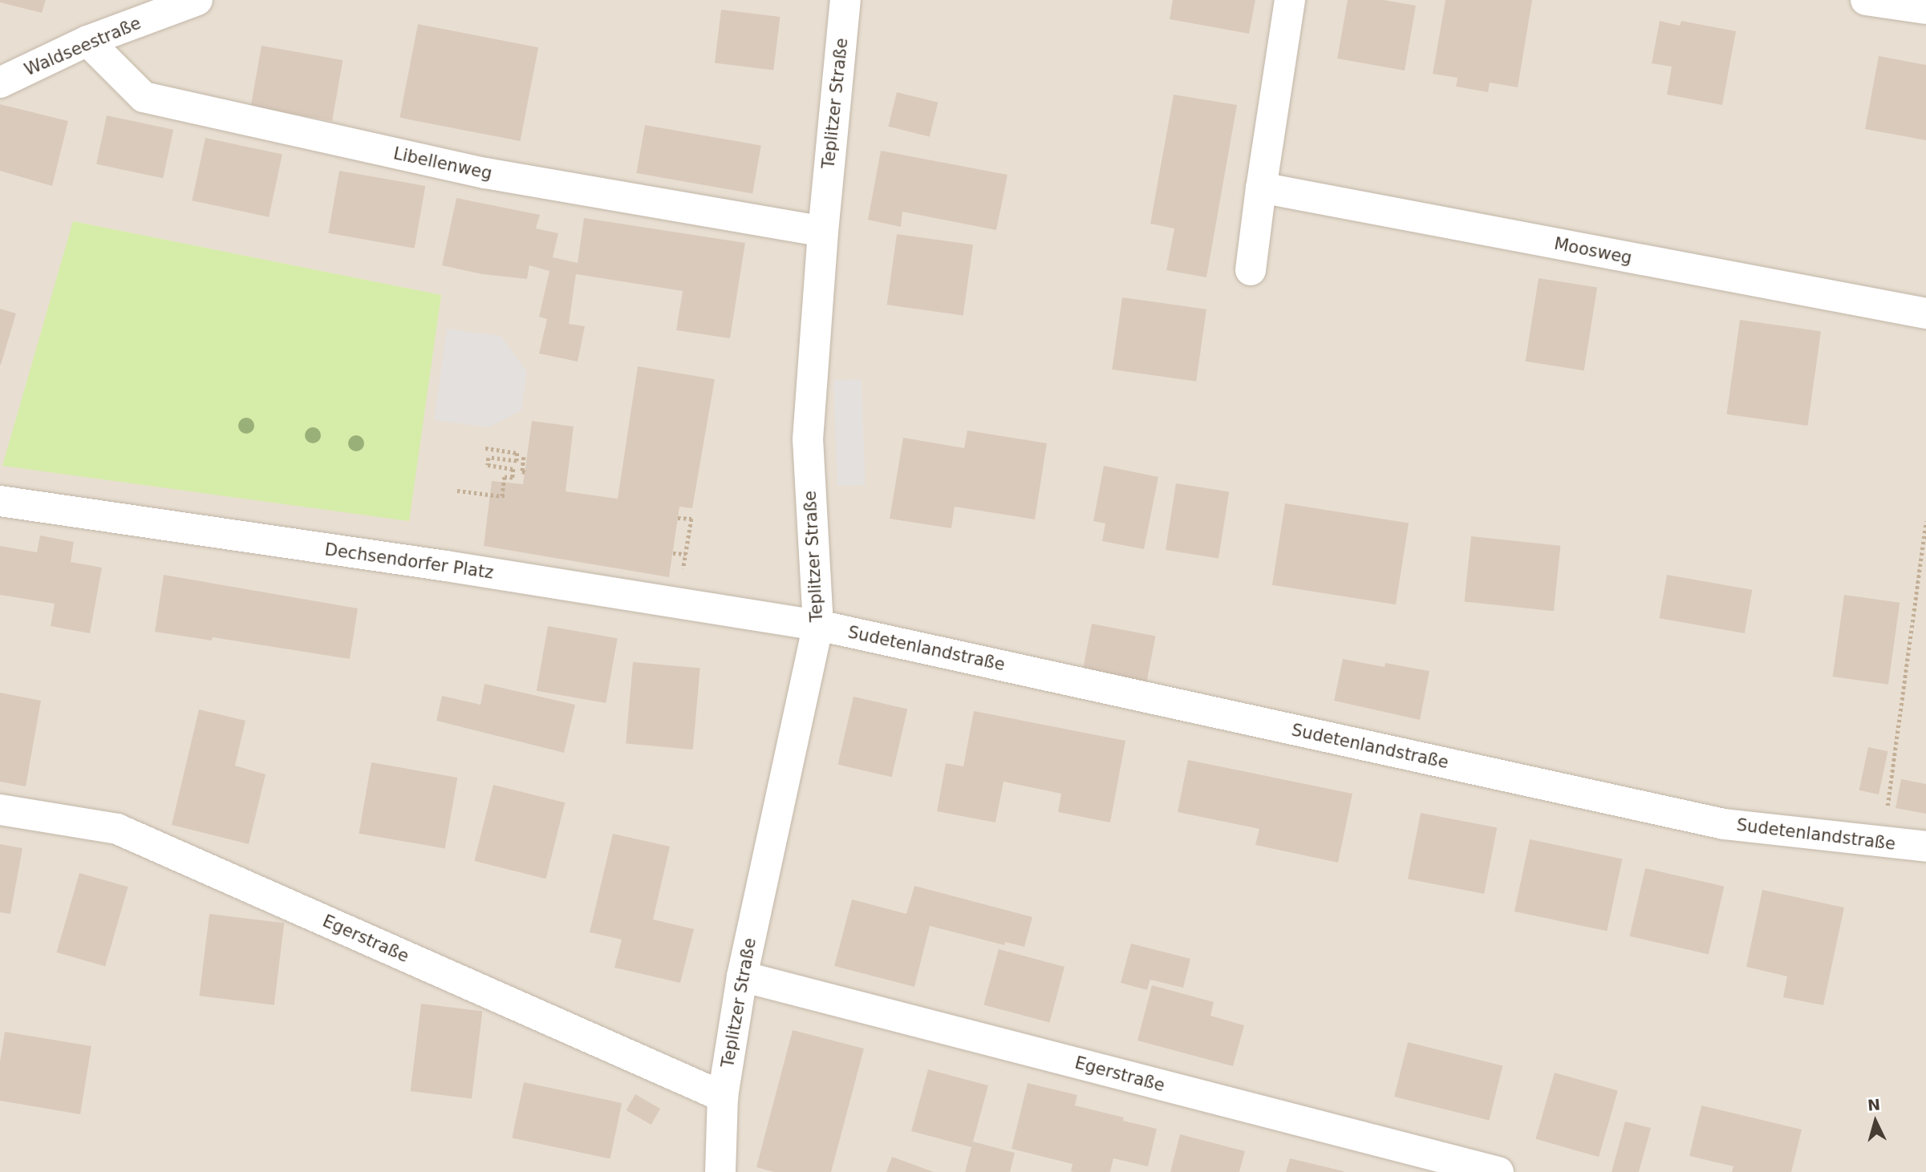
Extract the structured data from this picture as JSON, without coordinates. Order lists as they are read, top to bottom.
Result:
{
  "streets": {
    "street": [
      "Waldseestraße",
      "Teplitzer Straße",
      "Libellenweg",
      "Moosweg",
      "Dechsendorfer Platz",
      "Sudetenlandstraße",
      "Egerstraße"
    ]
  },
  "crossings": [
    ["Waldseestraße", "Libellenweg"],
    ["Teplitzer Straße", "Libellenweg"],
    ["Teplitzer Straße", "Dechsendorfer Platz"],
    ["Teplitzer Straße", "Sudetenlandstraße"],
    ["Teplitzer Straße", "Egerstraße"],
    ["Dechsendorfer Platz", "Sudetenlandstraße"]
  ],
  "north": "top"
}
